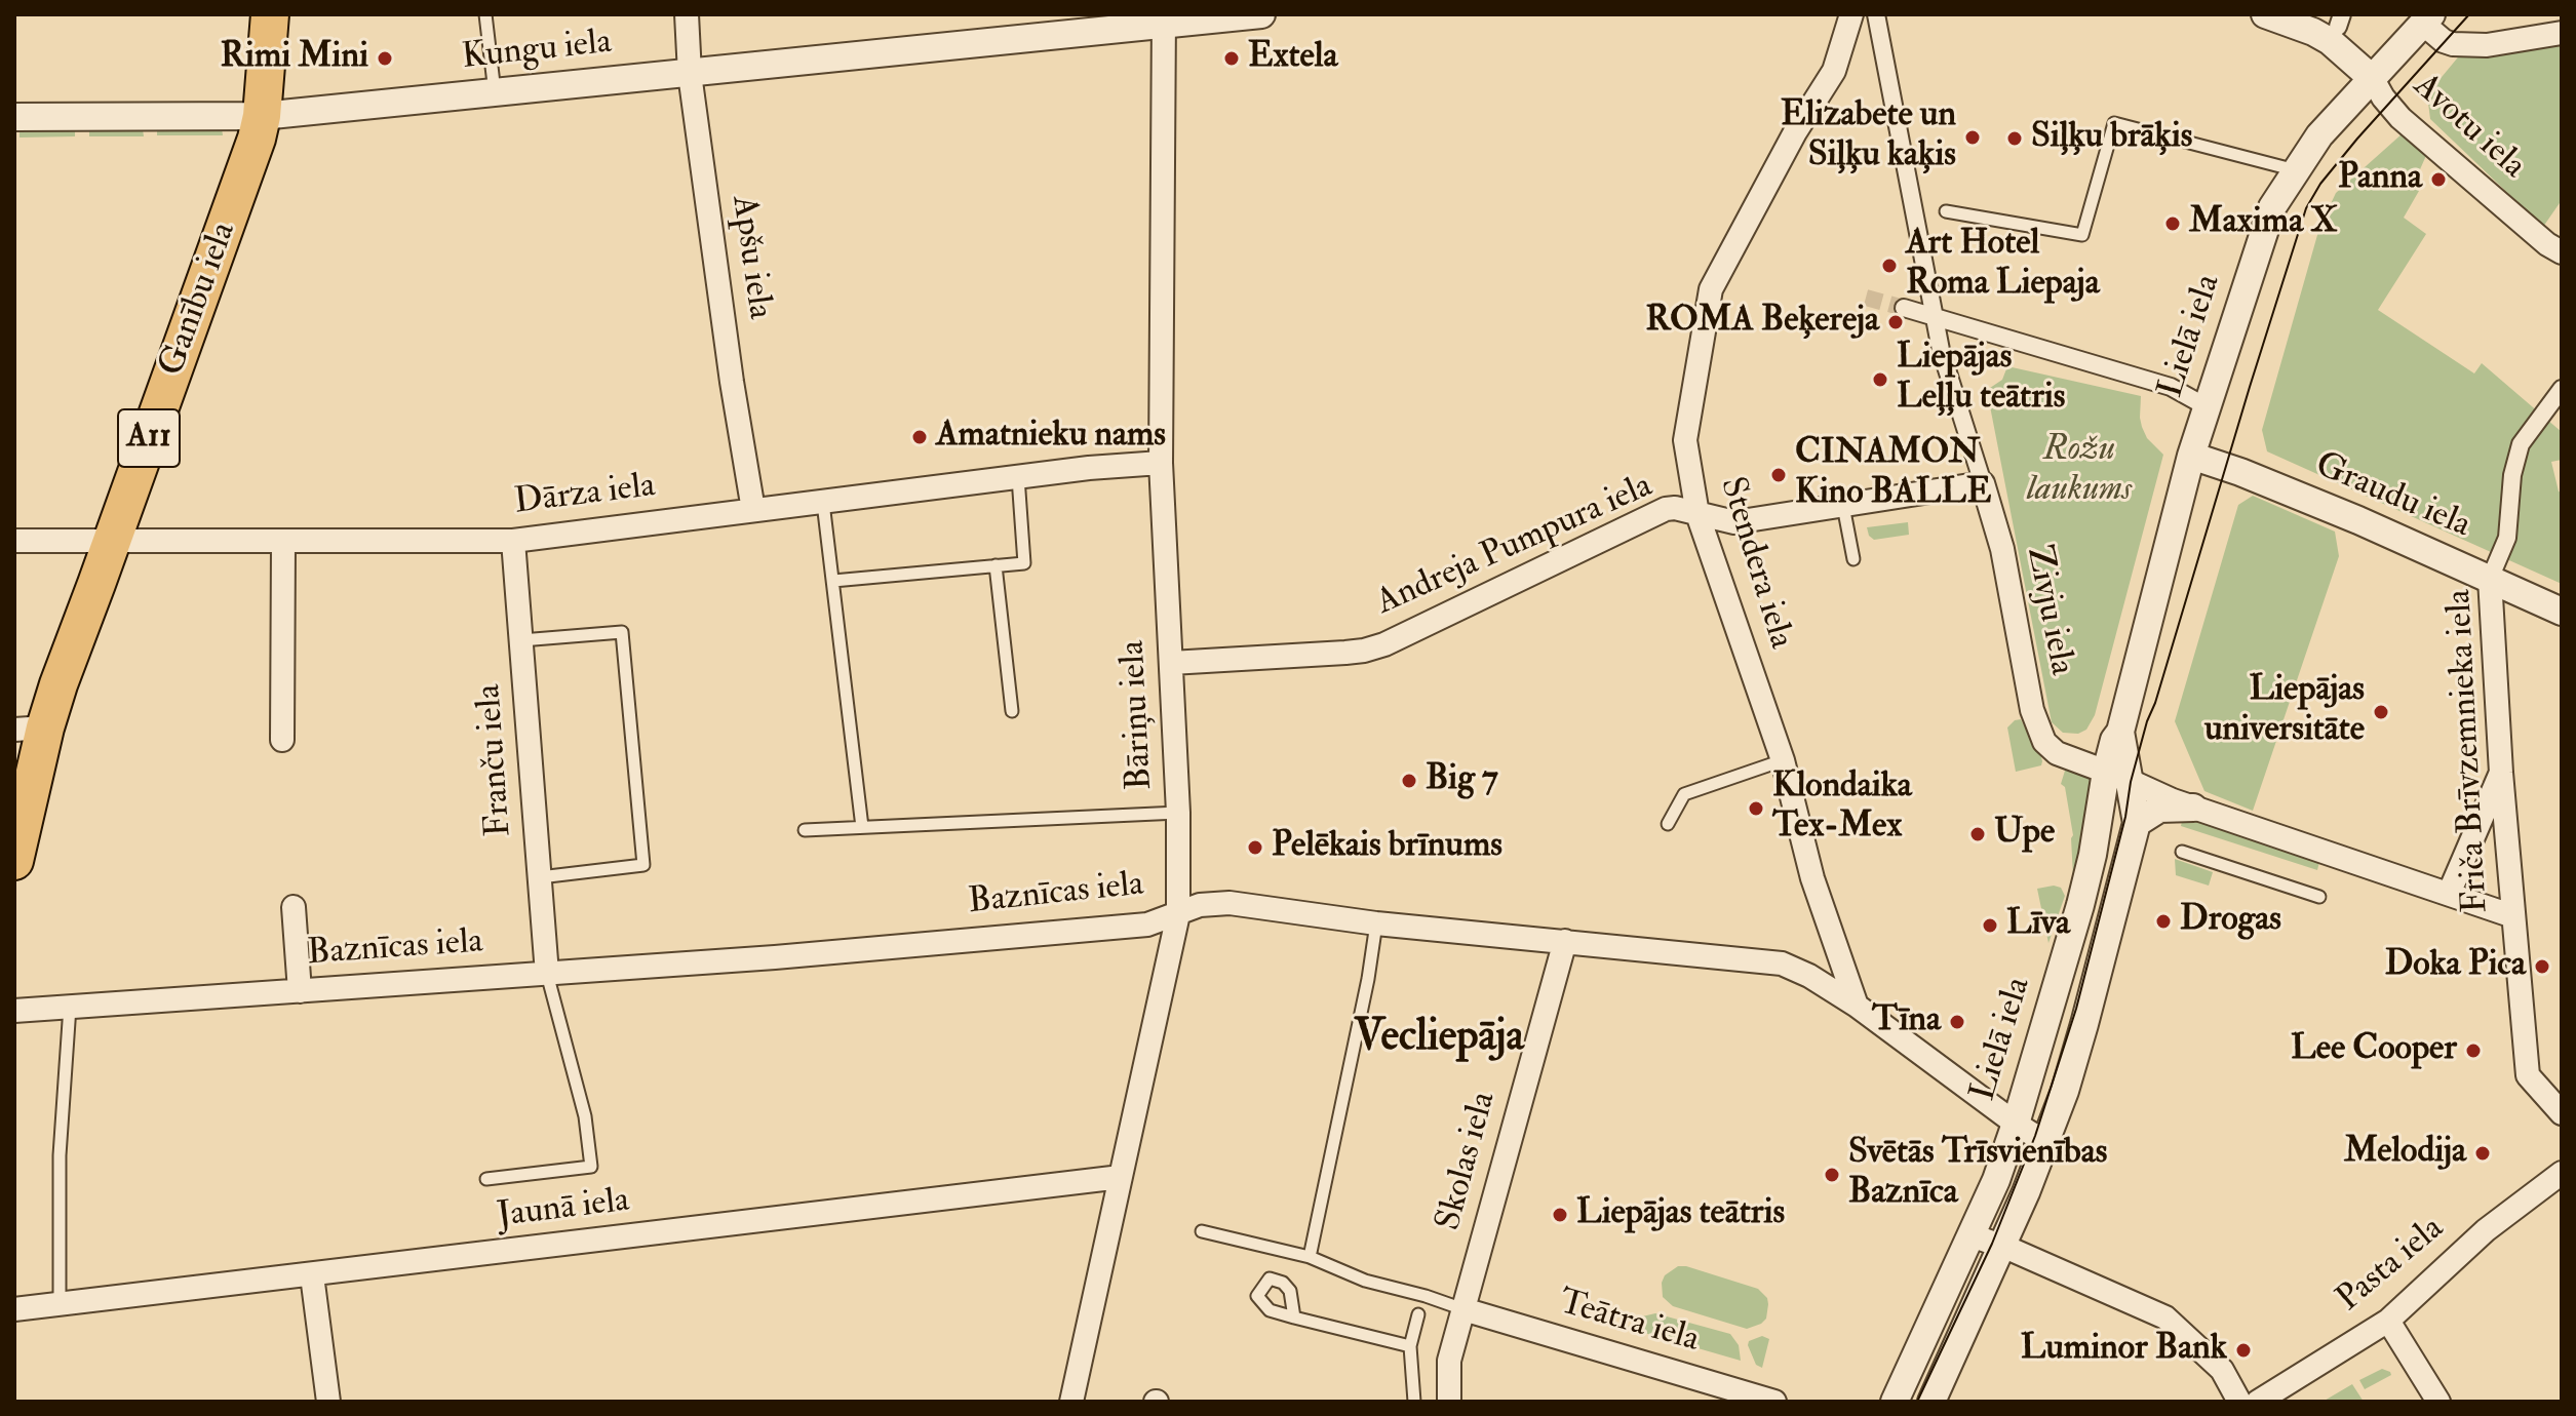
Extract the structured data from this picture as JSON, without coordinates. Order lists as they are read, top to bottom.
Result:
{
  "streets": {
    "highway": ["Ganību iela", "A11"],
    "street": [
      "Kungu iela",
      "Avotu iela",
      "Apšu iela",
      "Lielā iela",
      "Dārza iela",
      "Graudu iela",
      "Andreja Pumpura iela",
      "Stendera iela",
      "Zivju iela",
      "Bāriņu iela",
      "Friča Brīvzemnieka iela",
      "Franču iela",
      "Baznīcas iela",
      "Skolas iela",
      "Jaunā iela",
      "Pasta iela",
      "Teātra iela"
    ]
  },
  "crossings": [
    ["Kungu iela", "Apšu iela"],
    ["Kungu iela", "Ganību iela"],
    ["Kungu iela", "Bāriņu iela"],
    ["Avotu iela", "Lielā iela"],
    ["Apšu iela", "Dārza iela"],
    ["Ganību iela", "Dārza iela"],
    ["Lielā iela", "Graudu iela"],
    ["Lielā iela", "Zivju iela"],
    ["Lielā iela", "Baznīcas iela"],
    ["Dārza iela", "Bāriņu iela"],
    ["Dārza iela", "Franču iela"],
    ["Graudu iela", "Friča Brīvzemnieka iela"],
    ["Andreja Pumpura iela", "Stendera iela"],
    ["Andreja Pumpura iela", "Zivju iela"],
    ["Andreja Pumpura iela", "Bāriņu iela"],
    ["Stendera iela", "Baznīcas iela"],
    ["Zivju iela", "Friča Brīvzemnieka iela"],
    ["Bāriņu iela", "Baznīcas iela"],
    ["Bāriņu iela", "Jaunā iela"],
    ["Franču iela", "Baznīcas iela"],
    ["Baznīcas iela", "Skolas iela"],
    ["Skolas iela", "Teātra iela"]
  ],
  "districts": ["Vecliepāja"],
  "parks": ["Rožu laukums"],
  "places": [
    "Rimi Mini",
    "Extela",
    "Elizabete un Siļķu kaķis",
    "Siļķu brāķis",
    "Panna",
    "Maxima X",
    "Art Hotel Roma Liepaja",
    "ROMA Beķereja",
    "Liepājas Leļļu teātris",
    "Amatnieku nams",
    "CINAMON Kino BALLE",
    "Liepājas universitāte",
    "Big 7",
    "Klondaika Tex-Mex",
    "Upe",
    "Pelēkais brīnums",
    "Drogas",
    "Līva",
    "Doka Pica",
    "Tīna",
    "Lee Cooper",
    "Melodija",
    "Svētās Trīsvienības Baznīca",
    "Liepājas teātris",
    "Luminor Bank"
  ]
}
